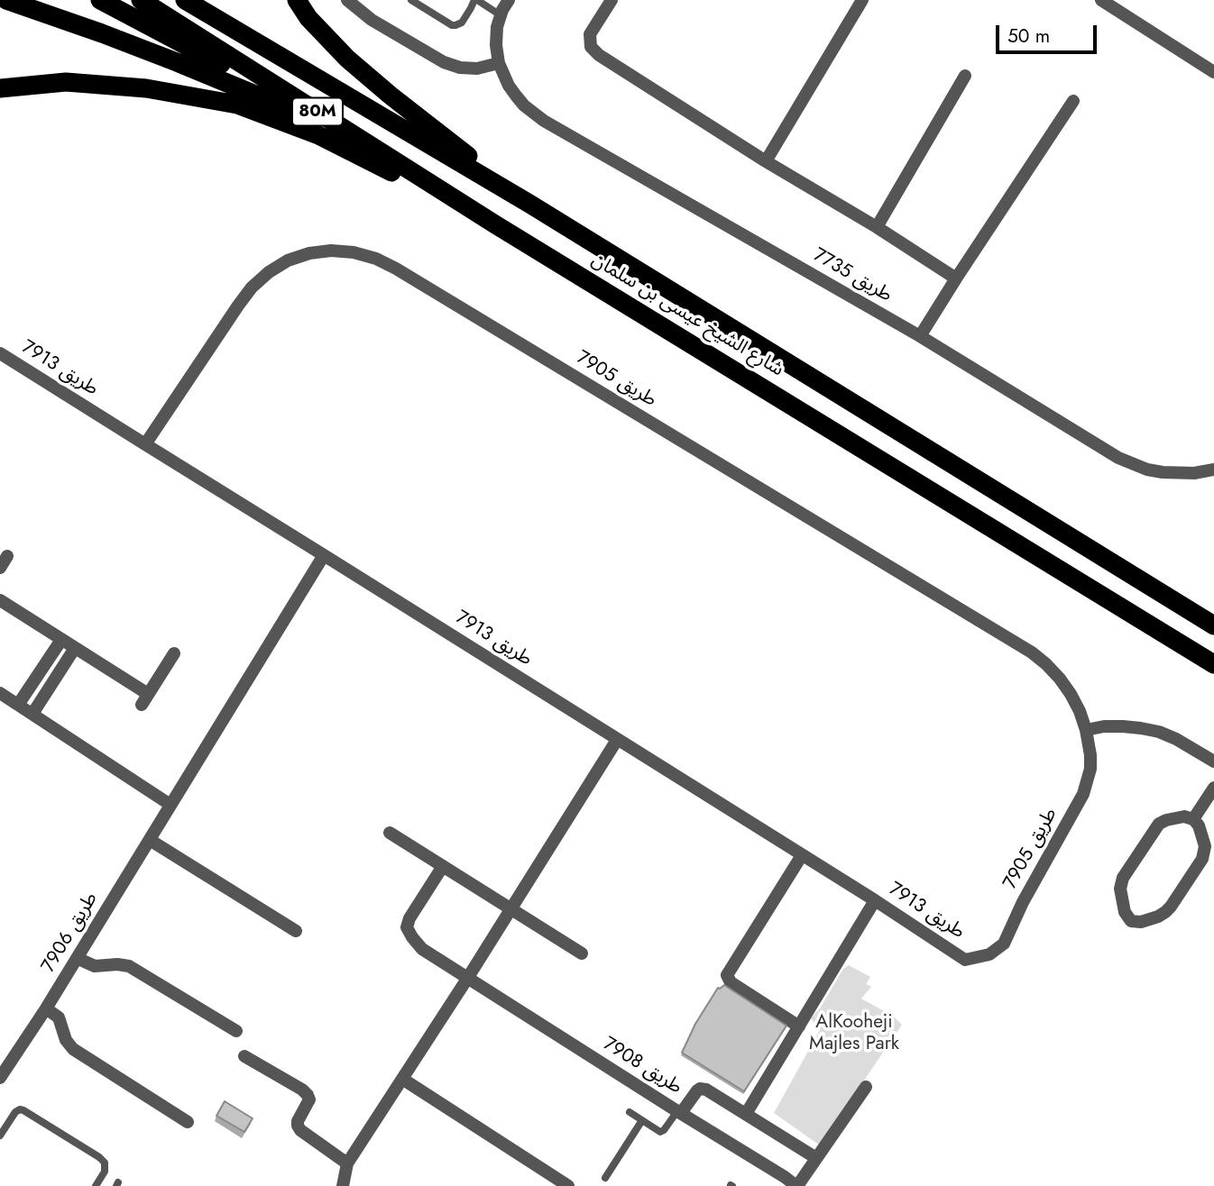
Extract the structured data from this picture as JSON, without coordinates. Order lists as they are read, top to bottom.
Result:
{
  "streets": {
    "highway": ["80M", "شارع الشيخ عيسى بن سلمان"],
    "street": [
      "طريق 7735",
      "طريق 7913",
      "طريق 7905",
      "طريق 7906",
      "طريق 7908"
    ]
  },
  "crossings": [
    ["طريق 7913", "طريق 7905"],
    ["طريق 7913", "طريق 7906"]
  ],
  "parks": ["AlKooheji Majles Park"],
  "scale_bar": "50 m"
}
